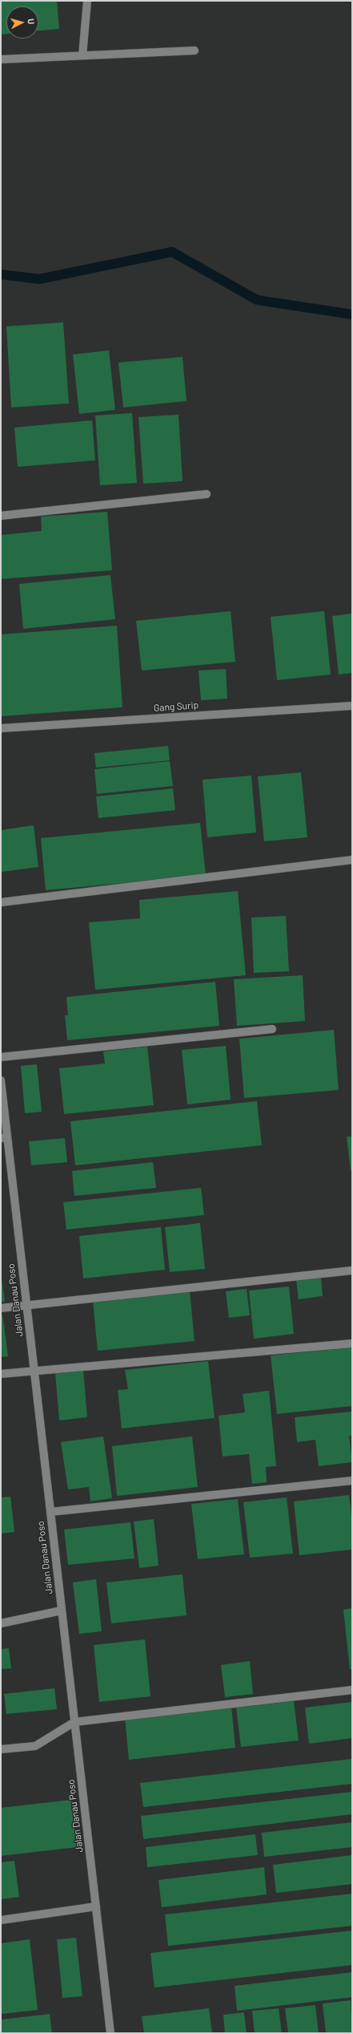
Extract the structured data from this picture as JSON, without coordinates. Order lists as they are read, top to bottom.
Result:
{
  "streets": {
    "street": ["Gang Surip", "Jalan Danau Poso"]
  },
  "north": "right"
}
